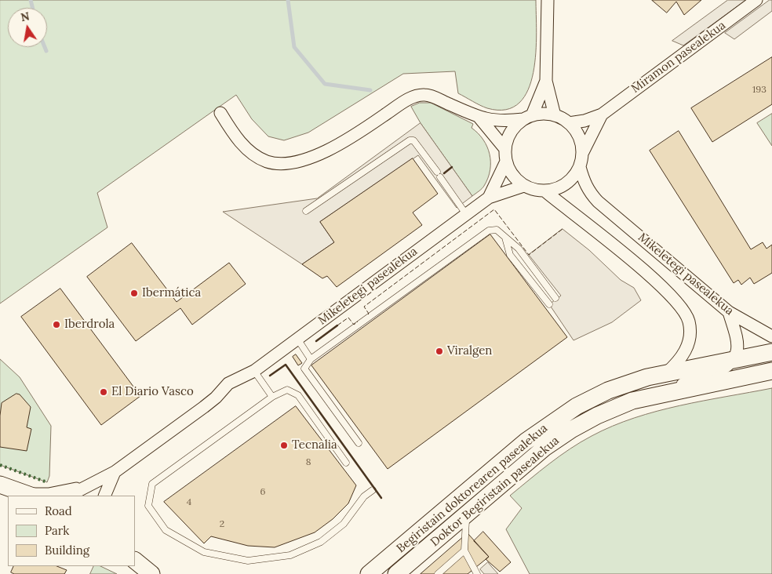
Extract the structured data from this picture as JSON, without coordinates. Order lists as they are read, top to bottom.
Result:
{
  "streets": {
    "main road": ["Begiristain doktorearen pasealekua", "Doktor Begiristain pasealekua"],
    "street": ["Miramon pasealekua", "Mikeletegi pasealekua"]
  },
  "crossings": [
    ["Miramon pasealekua", "Mikeletegi pasealekua"],
    ["Mikeletegi pasealekua", "Begiristain doktorearen pasealekua"],
    ["Begiristain doktorearen pasealekua", "Doktor Begiristain pasealekua"]
  ],
  "places": [
    "Ibermática",
    "Iberdrola",
    "Viralgen",
    "El Diario Vasco",
    "Tecnalia"
  ],
  "house_numbers": [
    "193",
    "8",
    "6",
    "4",
    "2"
  ],
  "legend": ["Road", "Park", "Building"],
  "north": "top"
}
